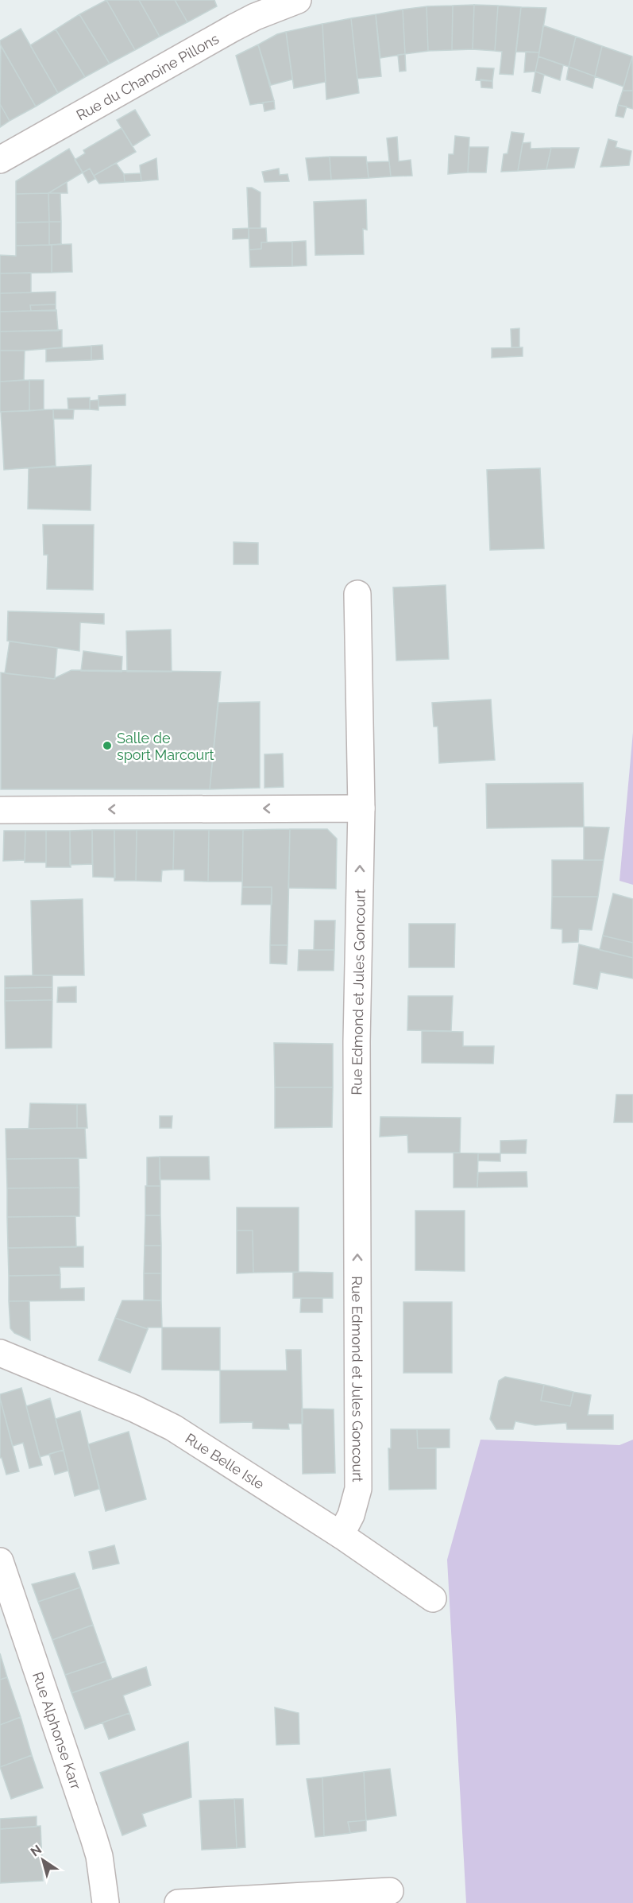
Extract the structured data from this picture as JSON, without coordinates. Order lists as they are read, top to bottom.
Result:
{
  "streets": {
    "street": [
      "Rue du Chanoine Pillons",
      "Rue Edmond et Jules Goncourt",
      "Rue Belle Isle",
      "Rue Alphonse Karr"
    ]
  },
  "crossings": [
    ["Rue Edmond et Jules Goncourt", "Rue Belle Isle"]
  ],
  "one_way": ["Rue Edmond et Jules Goncourt"],
  "places": ["Salle de sport Marcourt"],
  "north": "top left"
}
